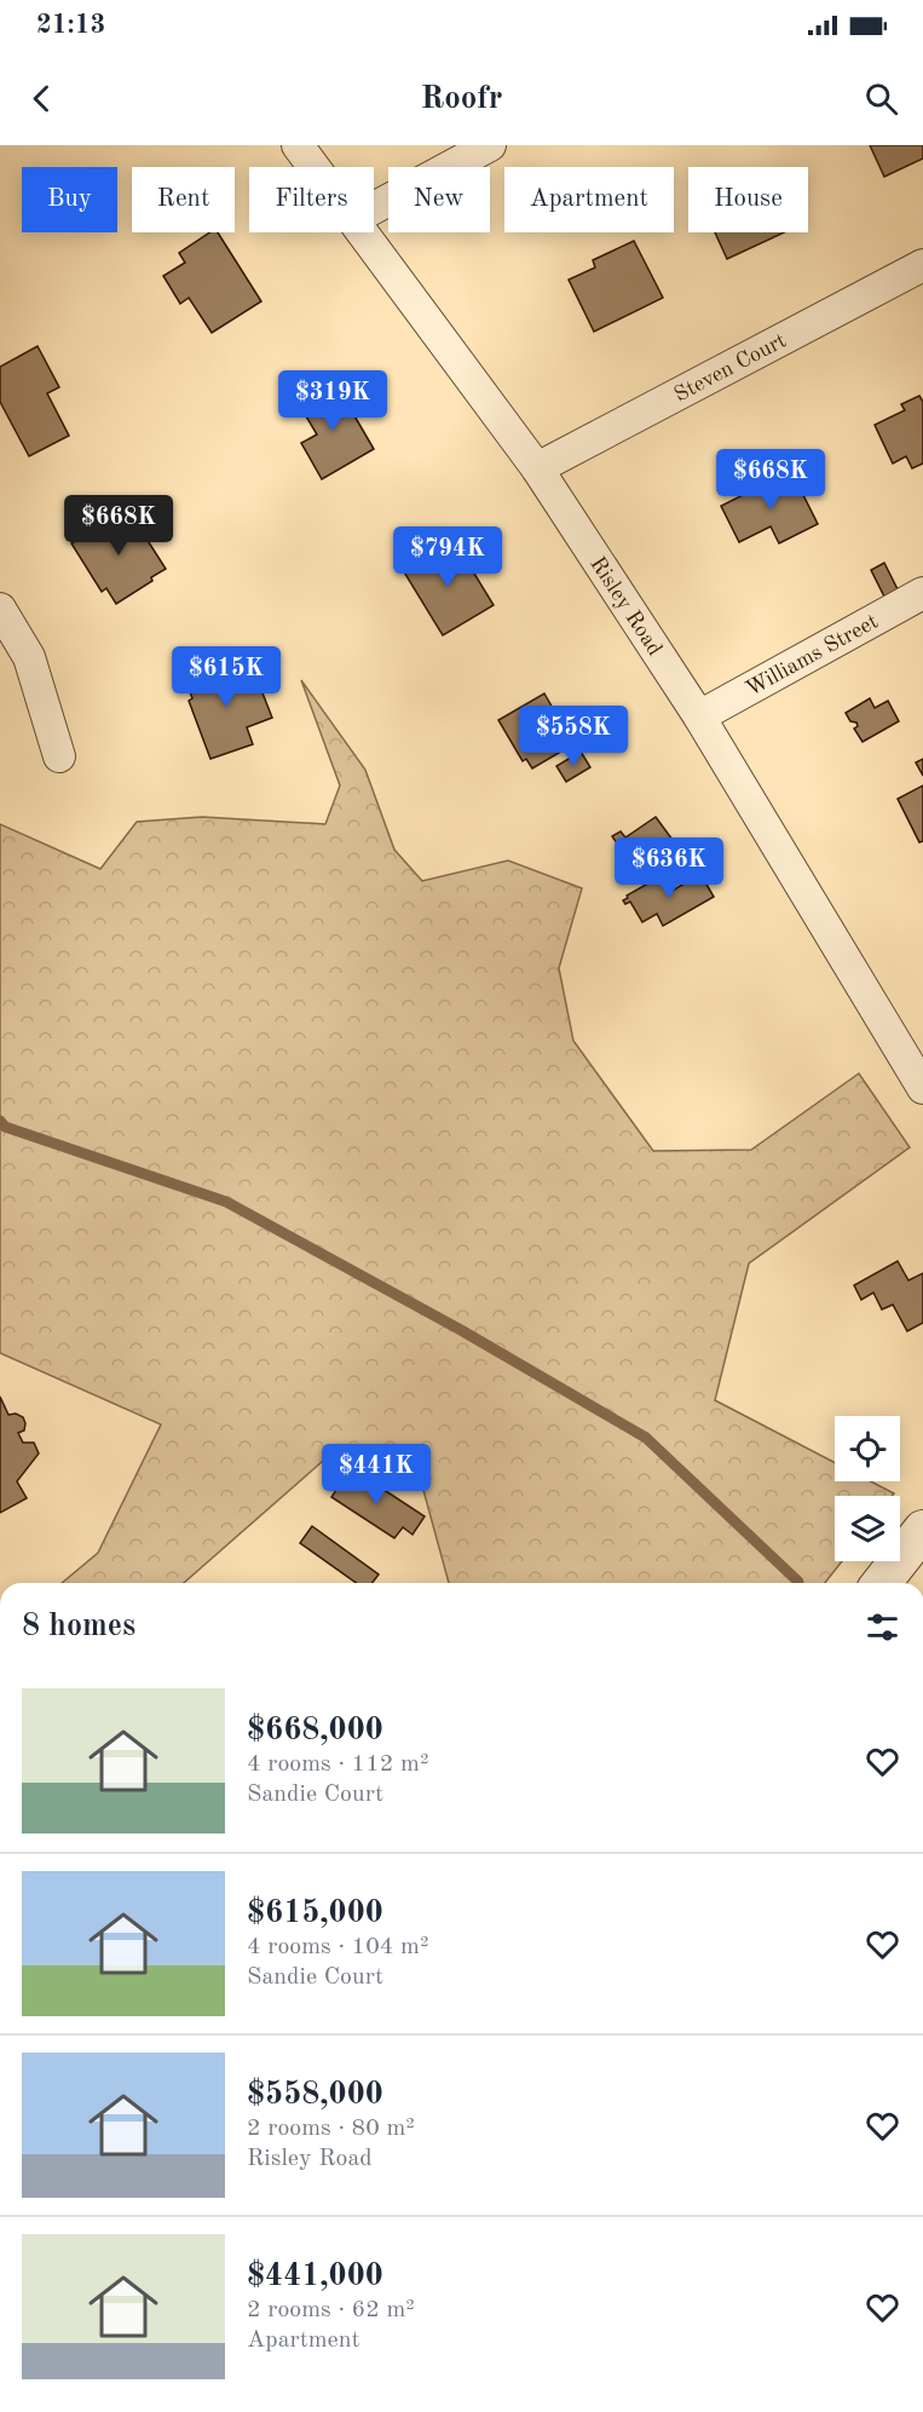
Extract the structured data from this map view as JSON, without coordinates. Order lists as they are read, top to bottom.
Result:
{
  "streets": {
    "street": ["Steven Court", "Risley Road", "Williams Street"]
  },
  "crossings": [
    ["Steven Court", "Risley Road"],
    ["Risley Road", "Williams Street"]
  ],
  "page": {
    "status": "21:13",
    "header": "Roofr",
    "chip": [
      "Buy",
      "Rent",
      "Filters",
      "New",
      "Apartment",
      "House"
    ],
    "price": [
      "$319K",
      "$668K",
      "$668K",
      "$794K",
      "$615K",
      "$558K",
      "$636K",
      "$441K"
    ],
    "heading": "8 homes",
    "list": [
      {
        "name": "$668,000",
        "note": "4 rooms · 112 m² · Sandie Court"
      },
      {
        "name": "$615,000",
        "note": "4 rooms · 104 m² · Sandie Court"
      },
      {
        "name": "$558,000",
        "note": "2 rooms · 80 m² · Risley Road"
      },
      {
        "name": "$441,000",
        "note": "2 rooms · 62 m² · Apartment"
      }
    ]
  }
}
